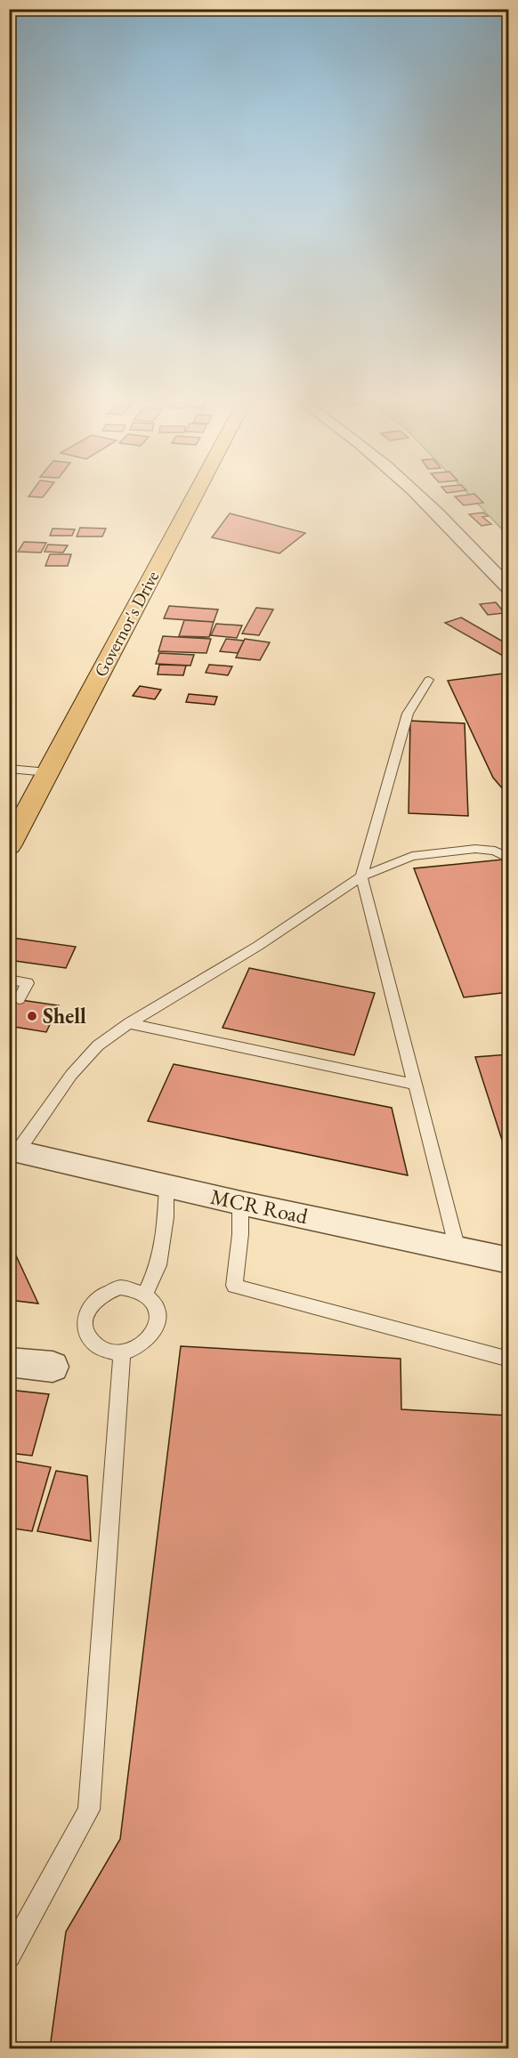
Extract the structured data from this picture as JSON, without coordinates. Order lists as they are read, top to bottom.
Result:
{
  "streets": {
    "highway": ["Governor's Drive"],
    "street": ["MCR Road"]
  },
  "places": ["Shell"]
}
